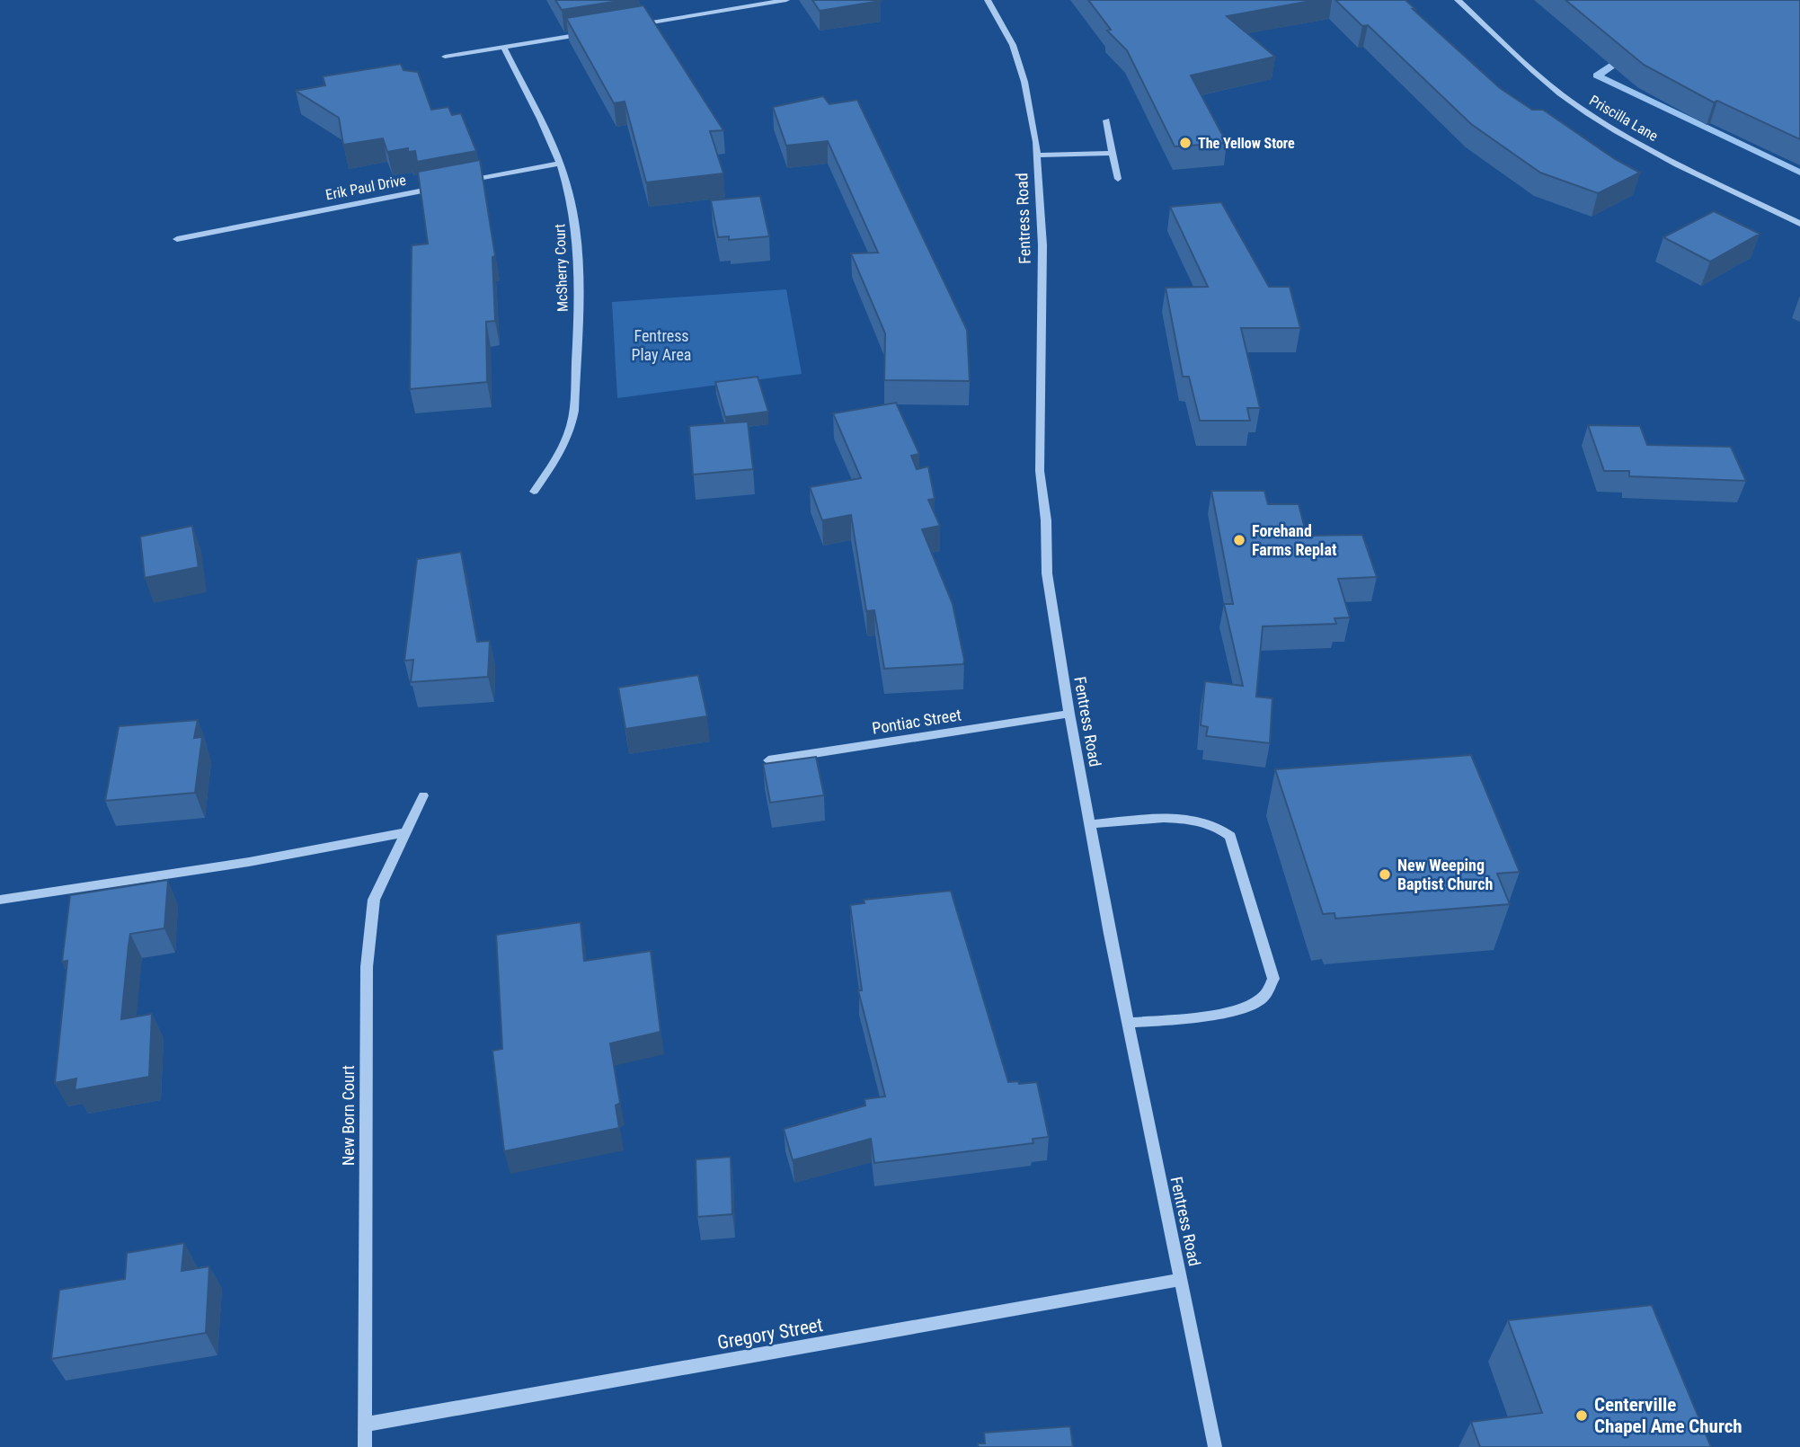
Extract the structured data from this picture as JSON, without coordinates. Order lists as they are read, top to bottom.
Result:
{
  "streets": {
    "street": [
      "Priscilla Lane",
      "Erik Paul Drive",
      "Fentress Road",
      "McSherry Court",
      "Pontiac Street",
      "New Born Court",
      "Gregory Street"
    ]
  },
  "crossings": [
    ["Fentress Road", "Pontiac Street"],
    ["Fentress Road", "Gregory Street"],
    ["New Born Court", "Gregory Street"]
  ],
  "parks": ["Fentress Play Area"],
  "places": [
    "The Yellow Store",
    "Forehand Farms Replat",
    "New Weeping Baptist Church",
    "Centerville Chapel Ame Church"
  ]
}
